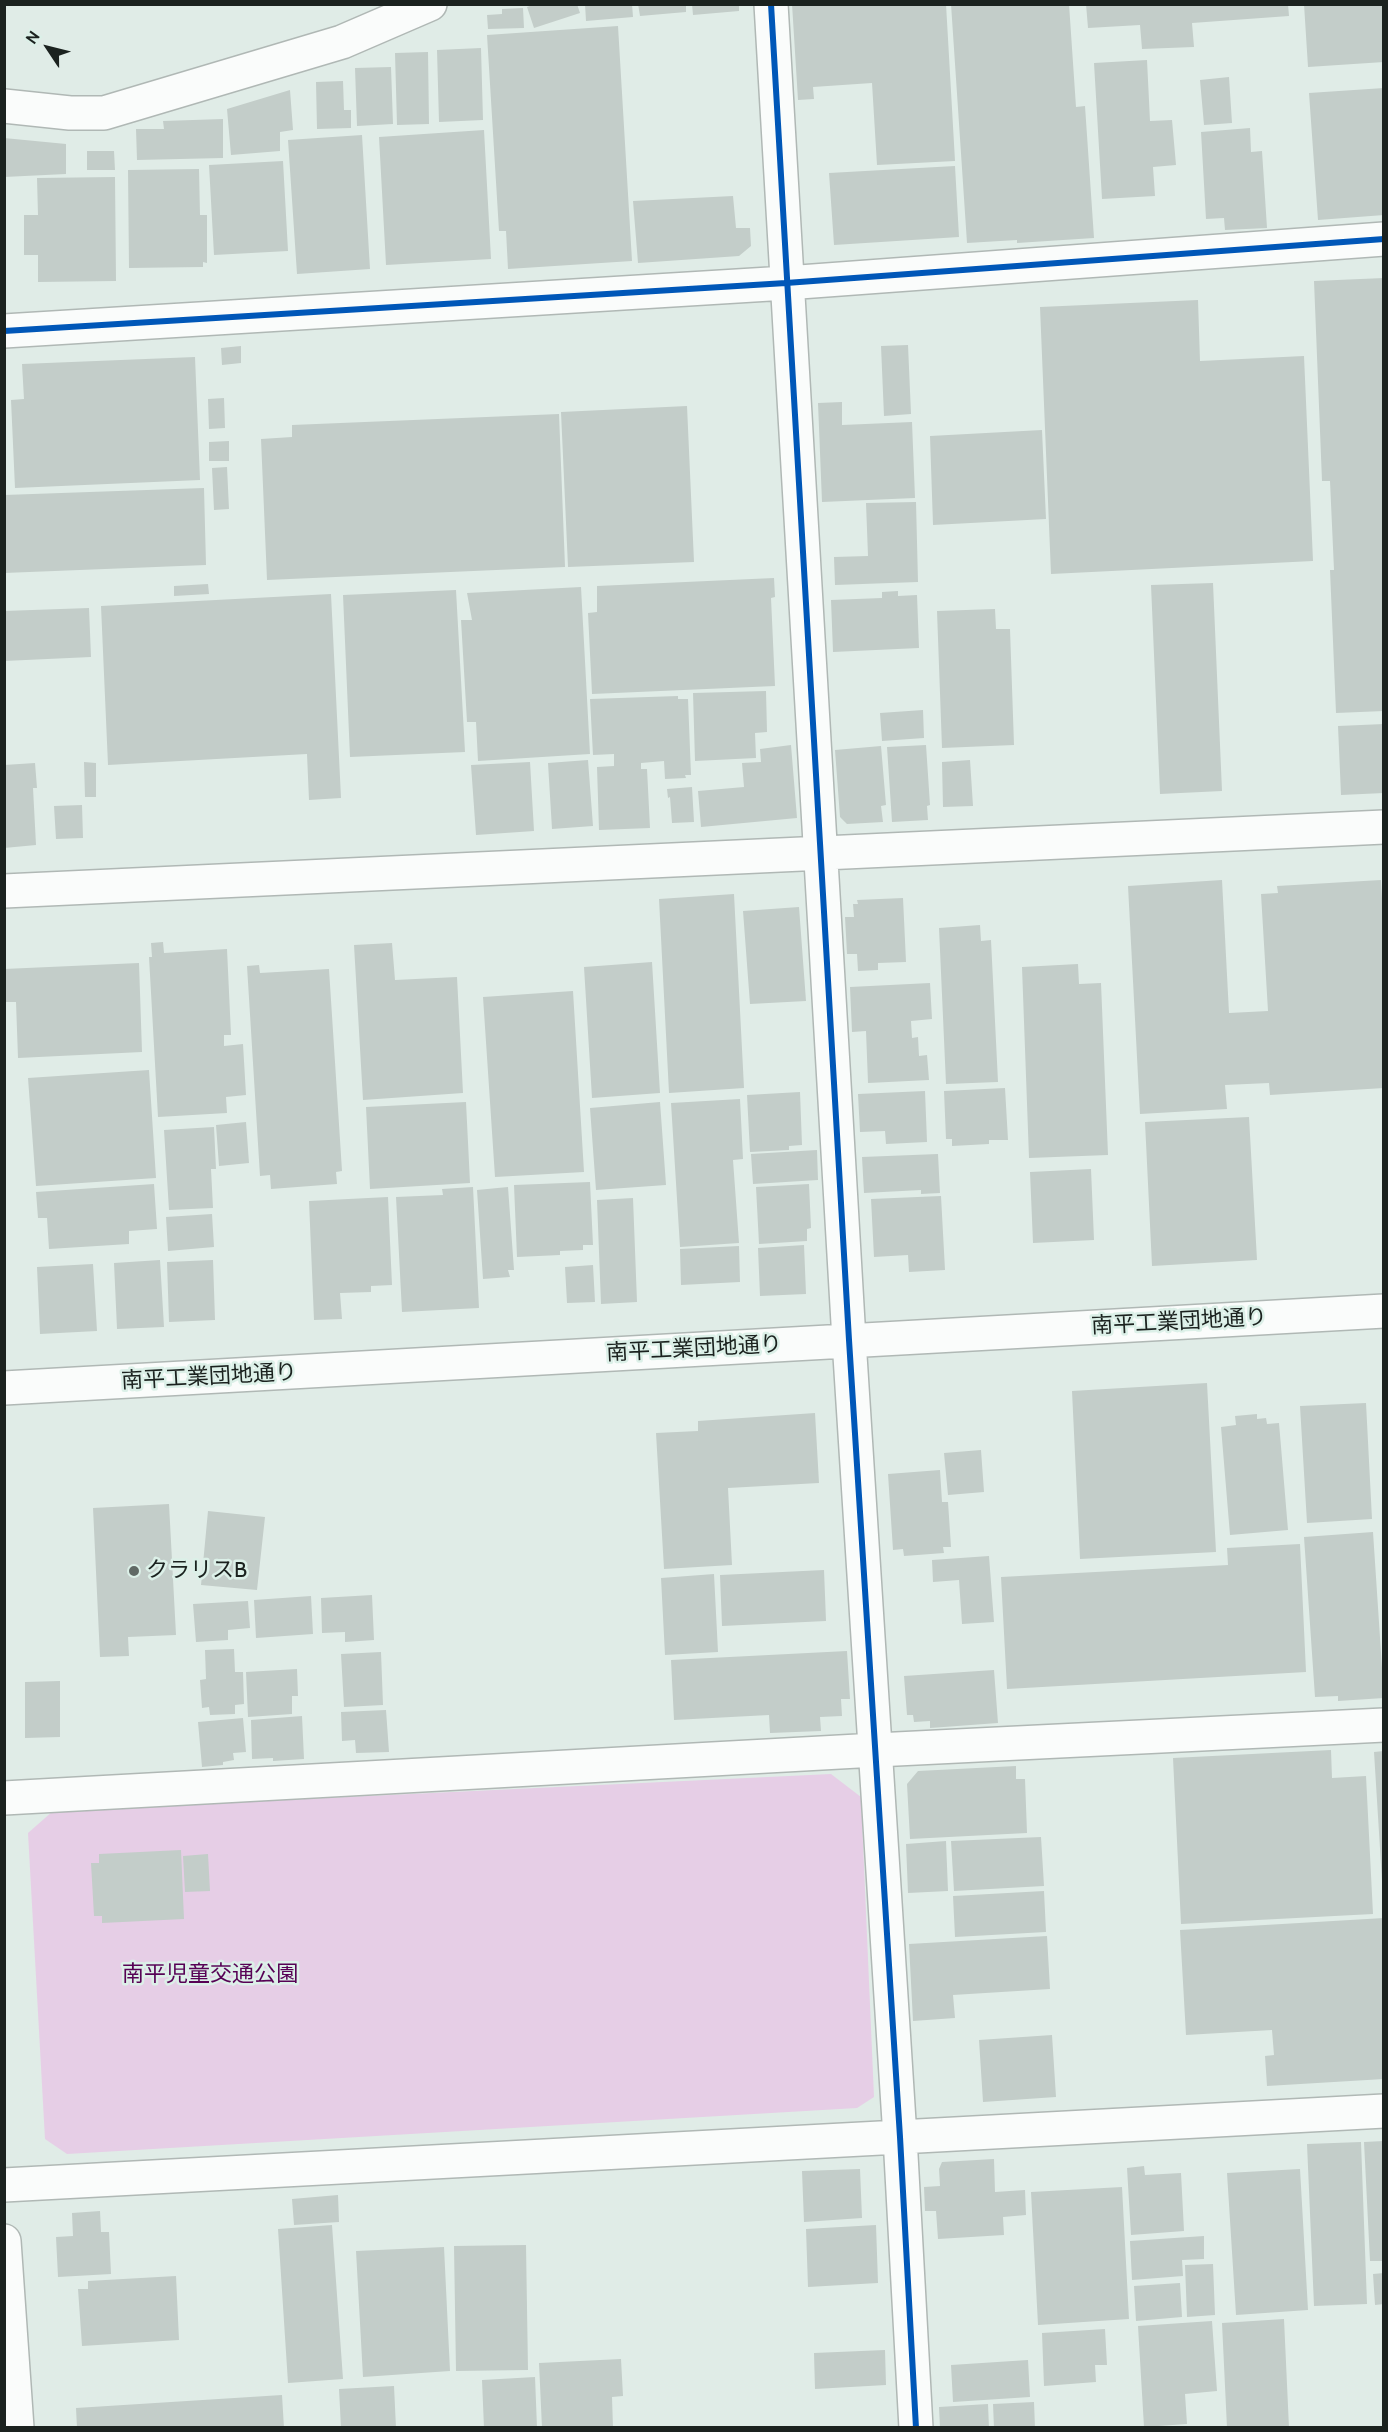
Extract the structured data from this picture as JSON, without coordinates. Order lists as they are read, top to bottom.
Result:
{
  "streets": {
    "street": ["南平工業団地通り"]
  },
  "parks": ["南平児童交通公園"],
  "places": ["クラリスB"],
  "north": "top left"
}
